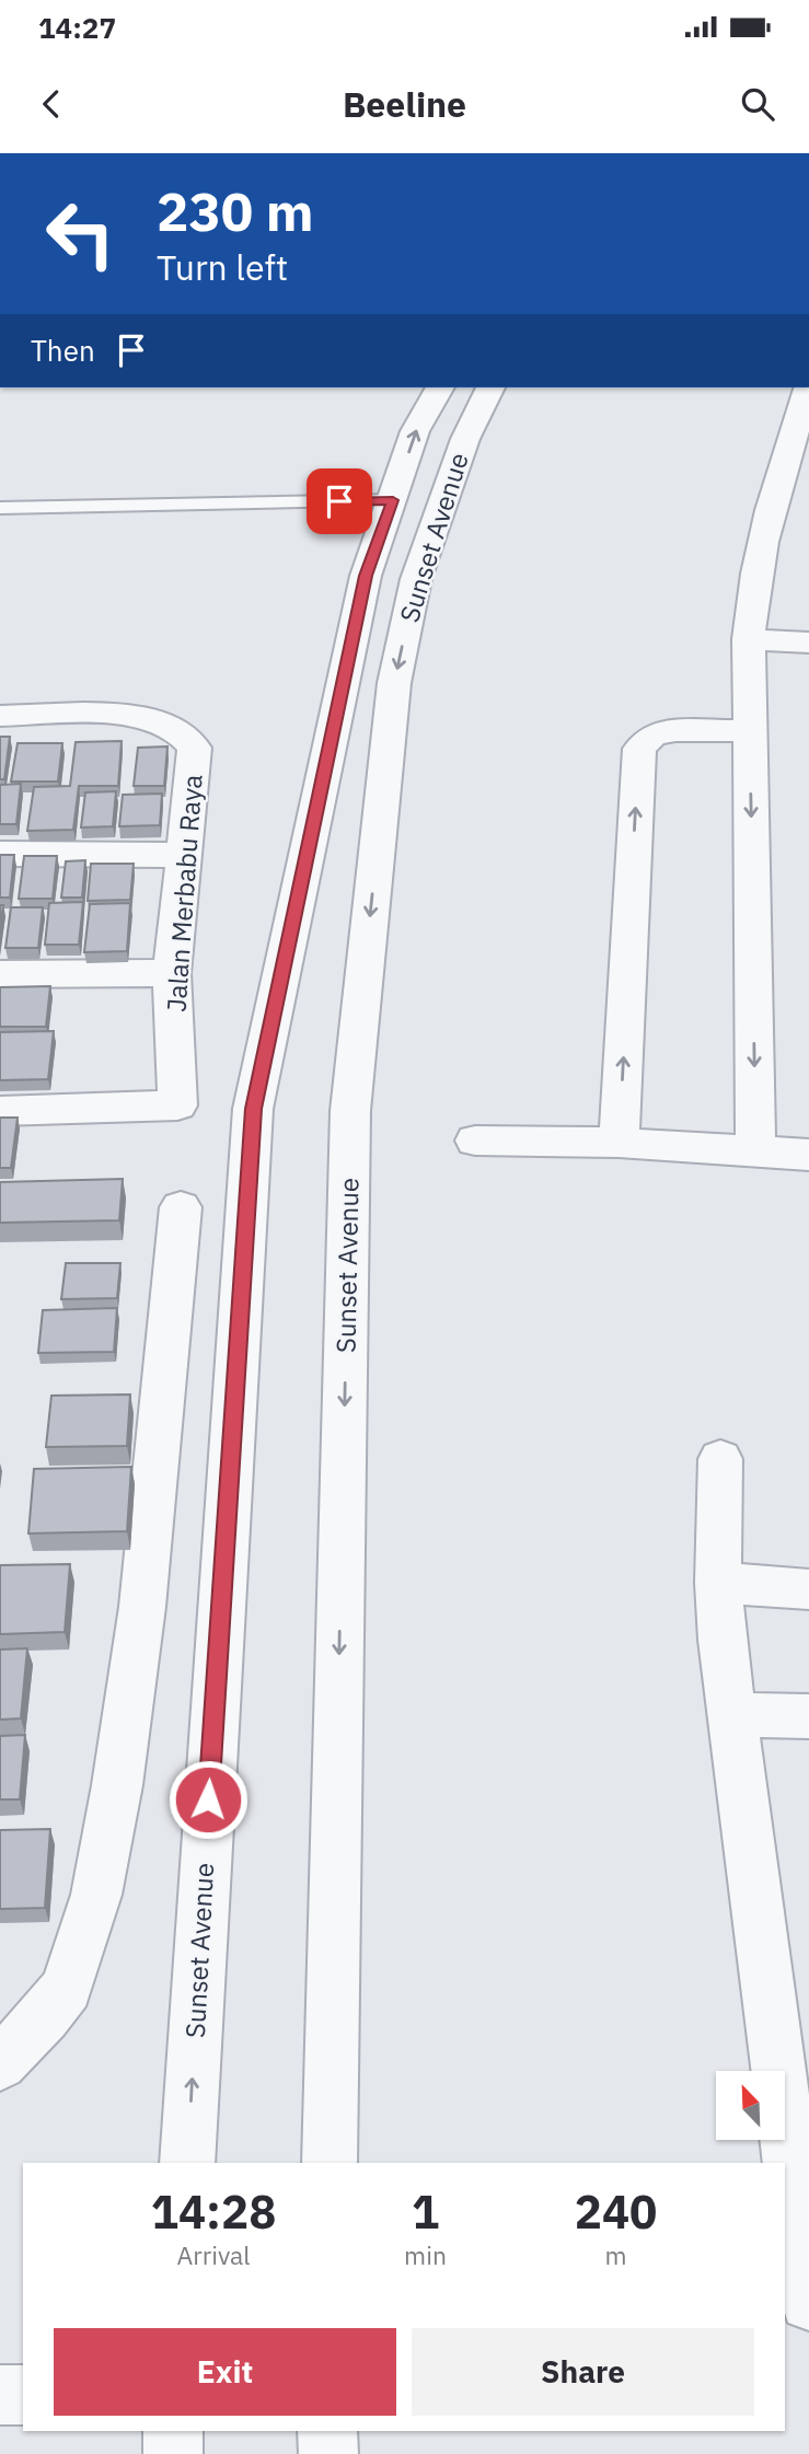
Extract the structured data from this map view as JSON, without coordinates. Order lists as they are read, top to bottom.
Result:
{
  "streets": {
    "street": ["Sunset Avenue", "Jalan Merbabu Raya"]
  },
  "north": "top left",
  "page": {
    "status": "14:27",
    "header": "Beeline",
    "turn": ["230 m", "Turn left"],
    "then": "Then",
    "eta": [
      "14:28",
      "Arrival",
      "1",
      "min",
      "240",
      "m"
    ],
    "buttons": ["Exit", "Share"]
  }
}
